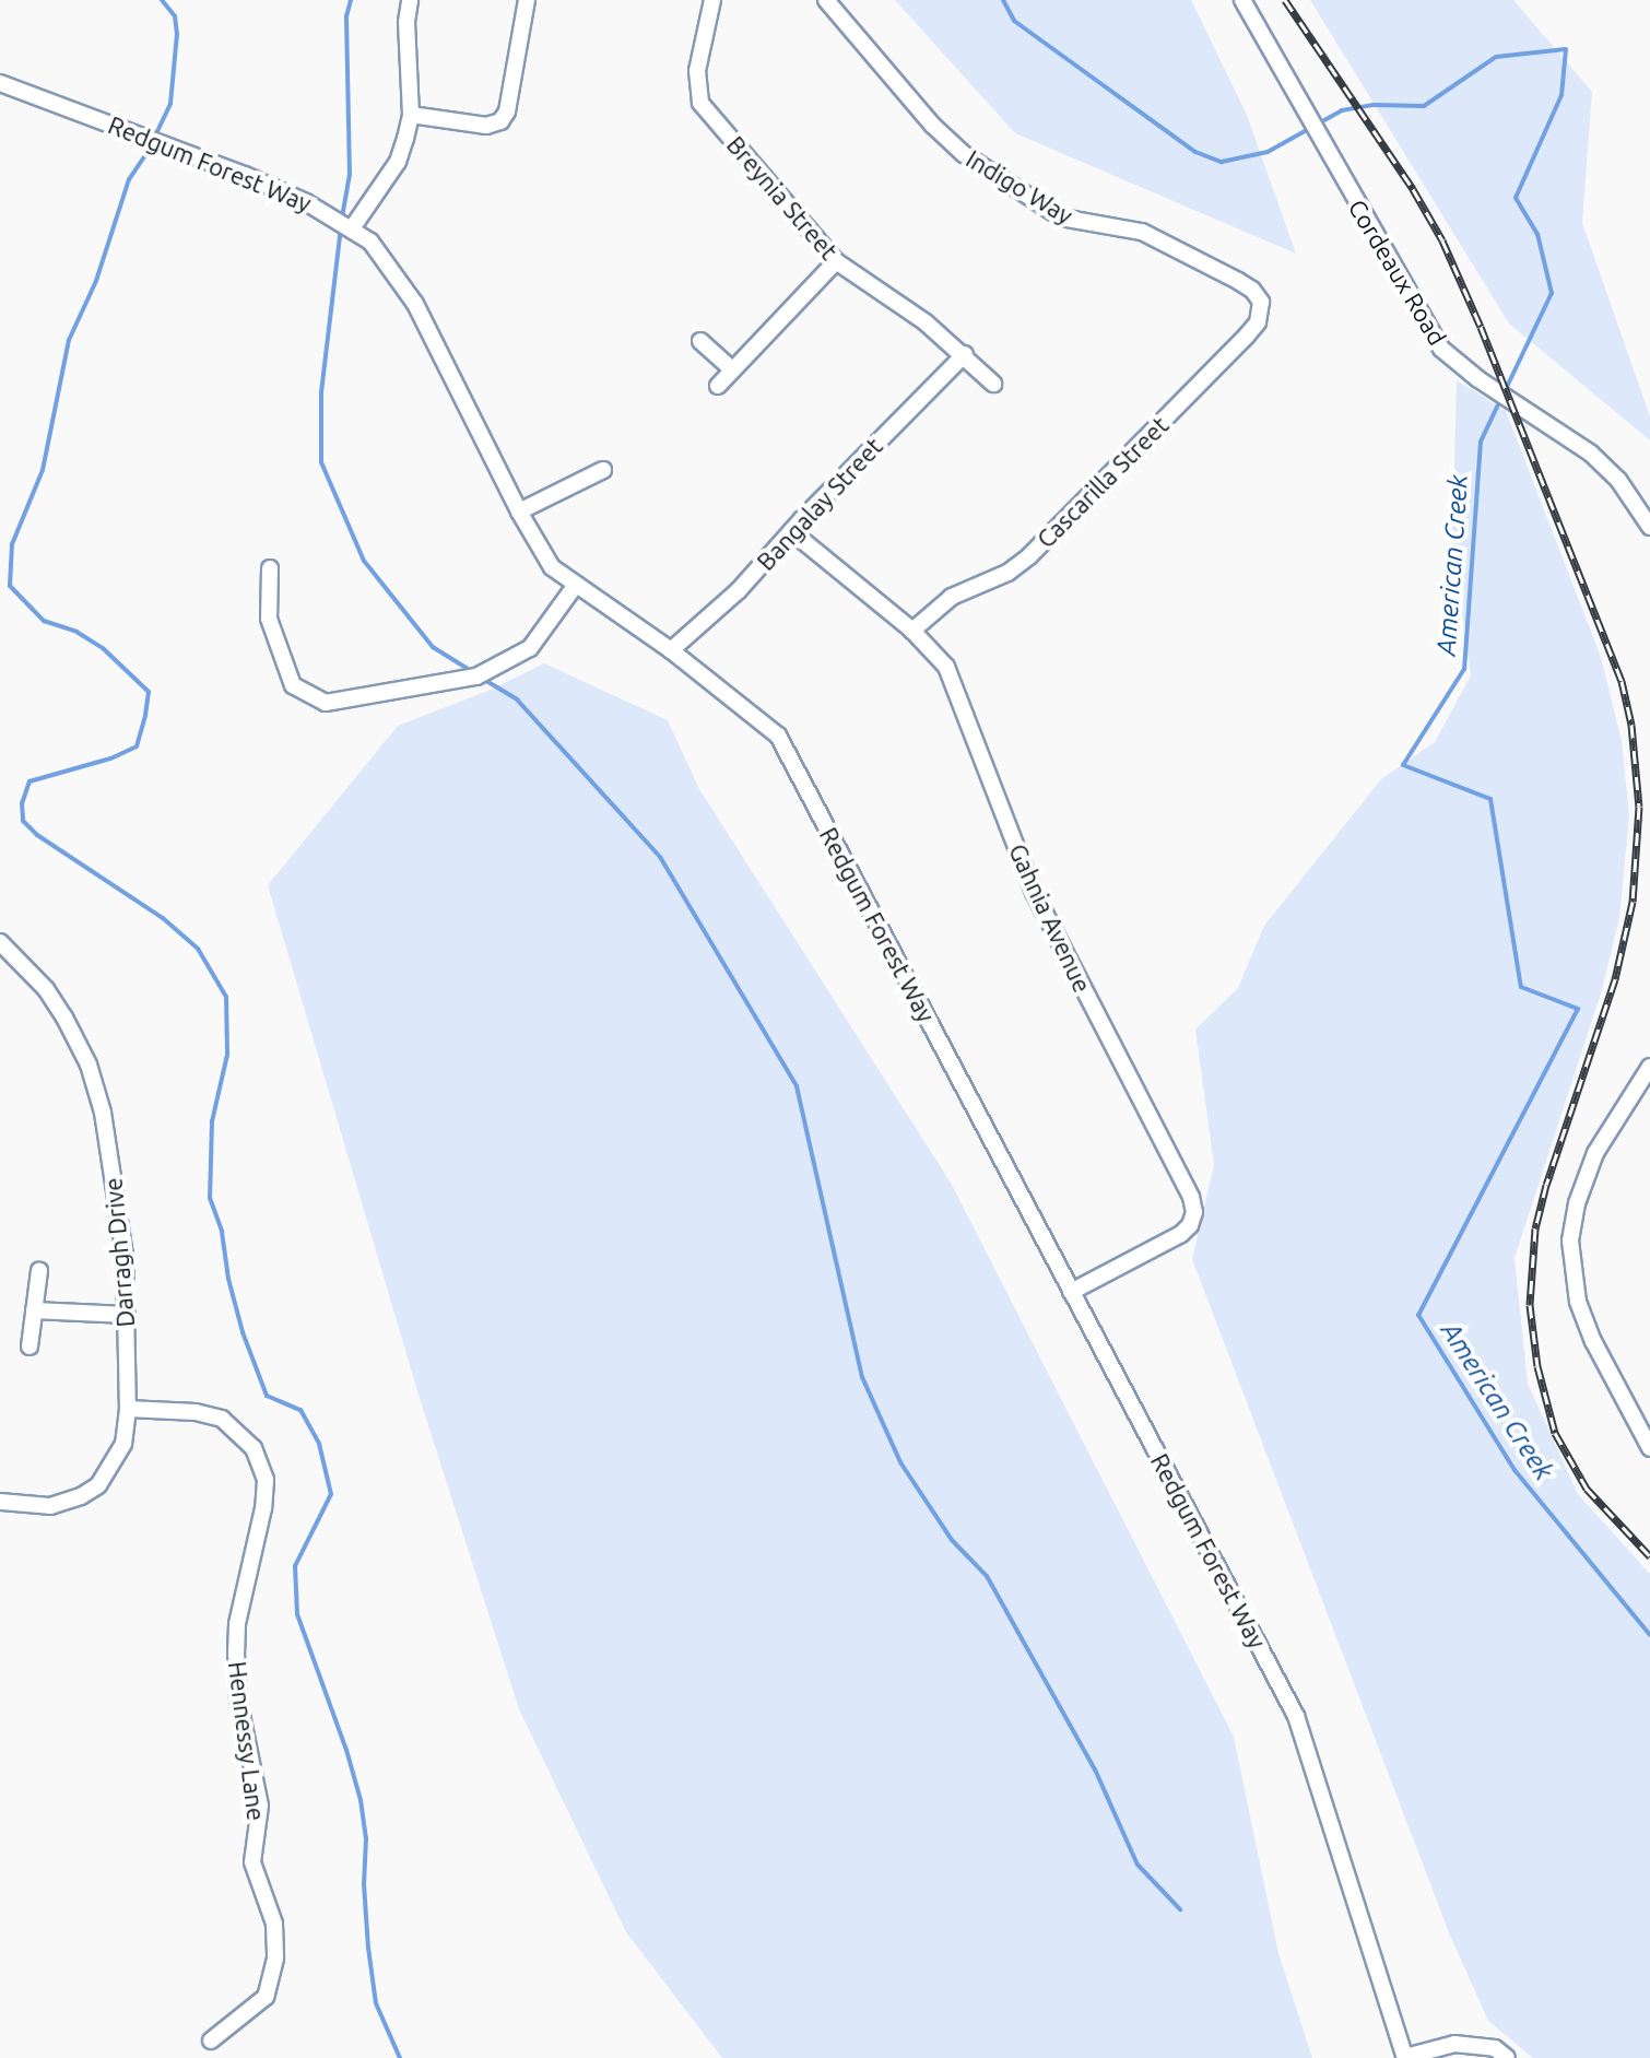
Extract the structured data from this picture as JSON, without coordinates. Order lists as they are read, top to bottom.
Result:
{
  "streets": {
    "street": [
      "Redgum Forest Way",
      "Indigo Way",
      "Breynia Street",
      "Cordeaux Road",
      "Cascarilla Street",
      "Bangalay Street",
      "Gahnia Avenue",
      "Darragh Drive",
      "Hennessy Lane"
    ]
  },
  "crossings": [
    ["Redgum Forest Way", "Bangalay Street"],
    ["Redgum Forest Way", "Gahnia Avenue"],
    ["Indigo Way", "Cascarilla Street"],
    ["Breynia Street", "Bangalay Street"],
    ["Cascarilla Street", "Gahnia Avenue"],
    ["Bangalay Street", "Gahnia Avenue"],
    ["Darragh Drive", "Hennessy Lane"]
  ],
  "water": ["American Creek"]
}
